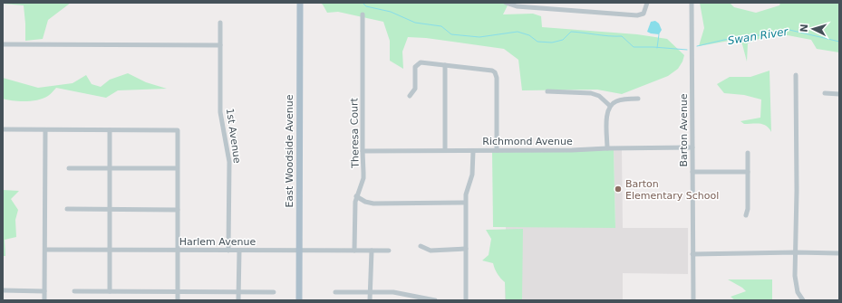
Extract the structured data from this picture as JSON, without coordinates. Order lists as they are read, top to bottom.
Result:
{
  "streets": {
    "main road": ["East Woodside Avenue"],
    "street": [
      "Barton Avenue",
      "Theresa Court",
      "1st Avenue",
      "Richmond Avenue",
      "Harlem Avenue"
    ]
  },
  "crossings": [
    ["Barton Avenue", "Richmond Avenue"],
    ["Theresa Court", "Richmond Avenue"],
    ["Theresa Court", "Harlem Avenue"],
    ["1st Avenue", "Harlem Avenue"],
    ["East Woodside Avenue", "Harlem Avenue"]
  ],
  "water": ["Swan River"],
  "places": ["Barton Elementary School"],
  "north": "left"
}
